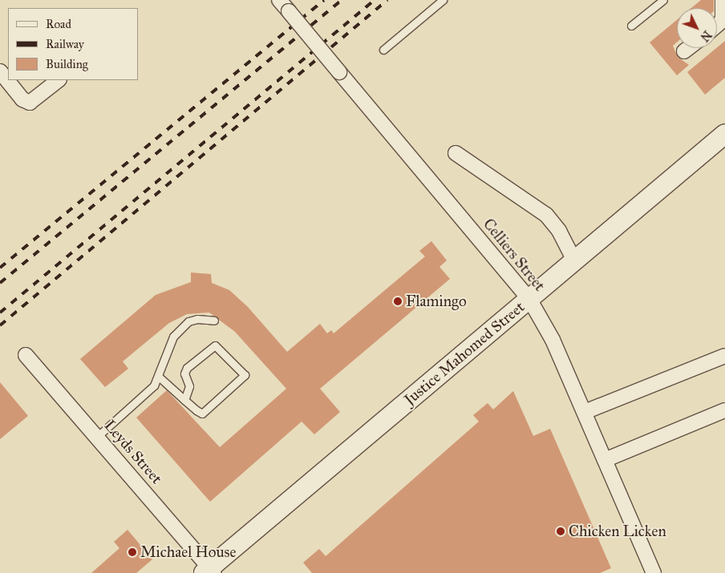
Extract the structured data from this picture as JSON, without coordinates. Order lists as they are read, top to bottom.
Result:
{
  "streets": {
    "main road": ["Justice Mahomed Street"],
    "street": ["Celliers Street", "Leyds Street"]
  },
  "crossings": [
    ["Celliers Street", "Justice Mahomed Street"],
    ["Justice Mahomed Street", "Leyds Street"]
  ],
  "places": ["Flamingo", "Chicken Licken", "Michael House"],
  "legend": ["Road", "Railway", "Building"],
  "north": "bottom right"
}
